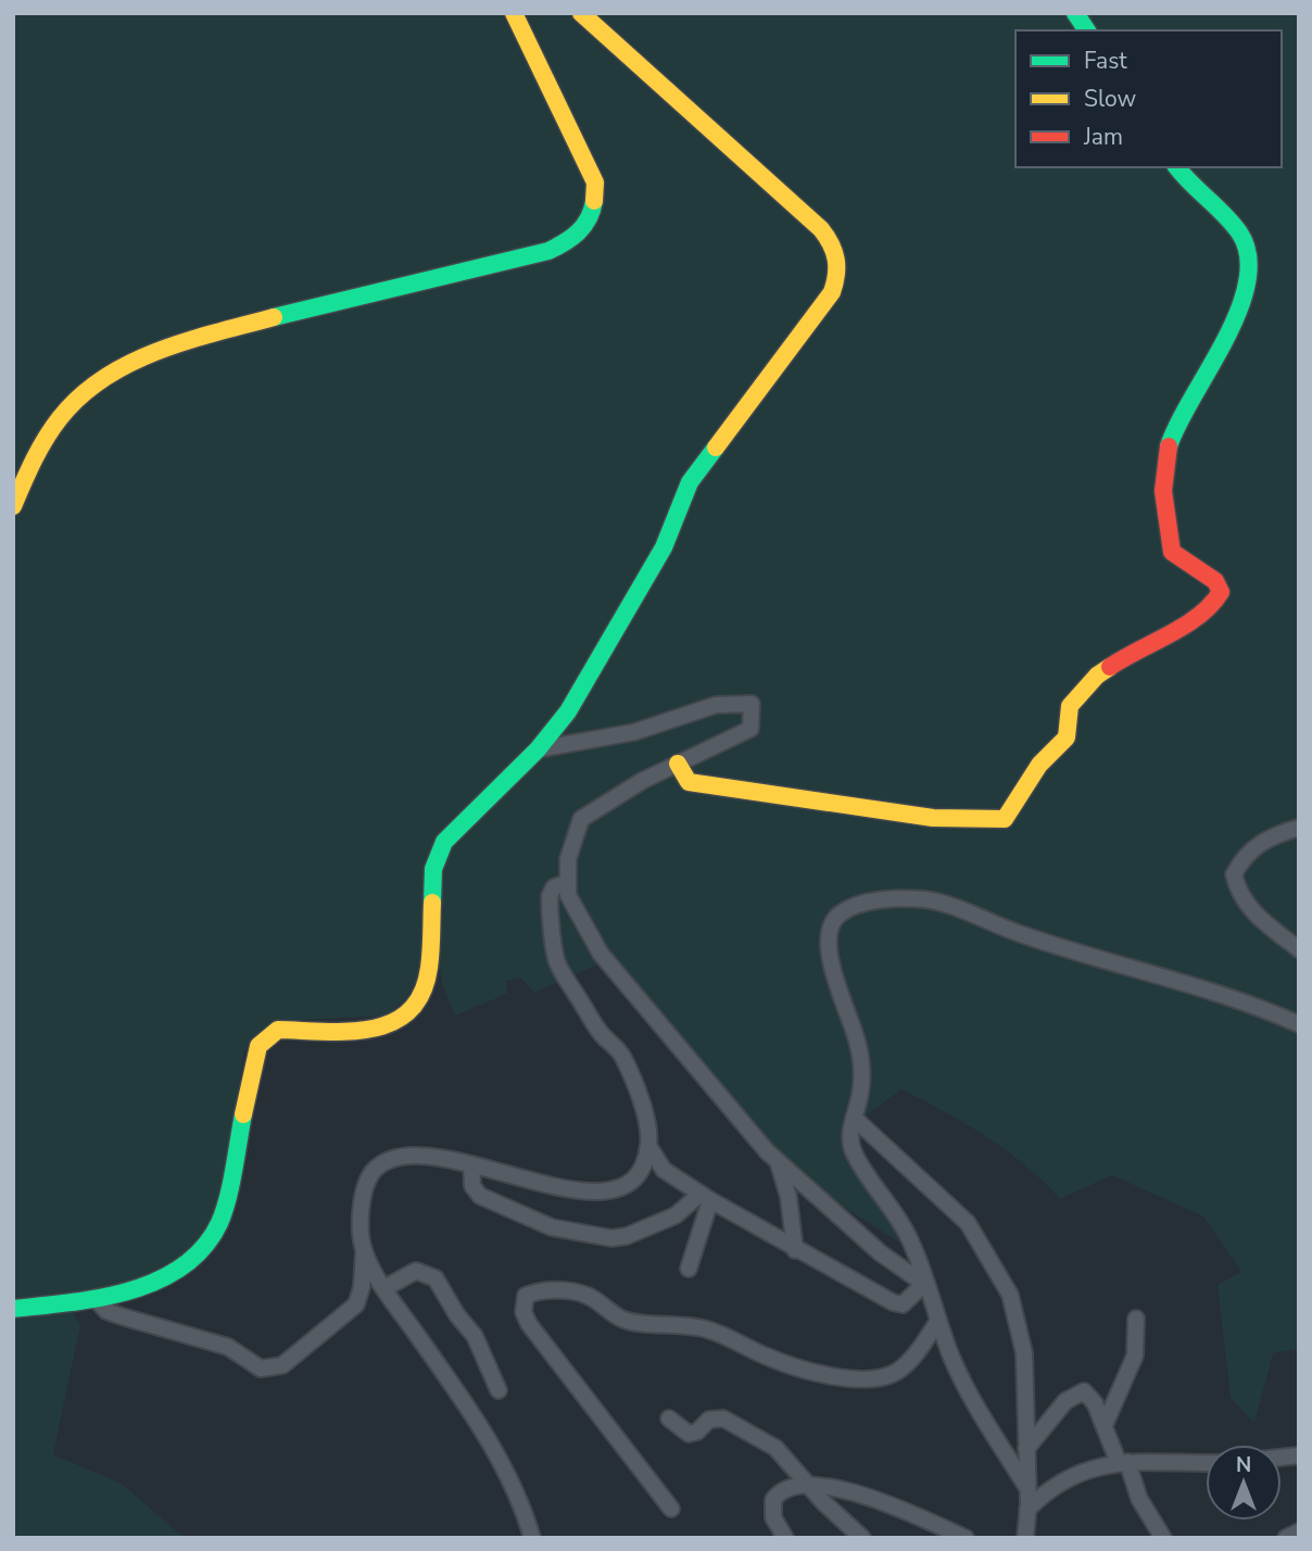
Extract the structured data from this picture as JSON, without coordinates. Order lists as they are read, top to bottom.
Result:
{
  "legend": ["Fast", "Slow", "Jam"],
  "north": "top"
}
